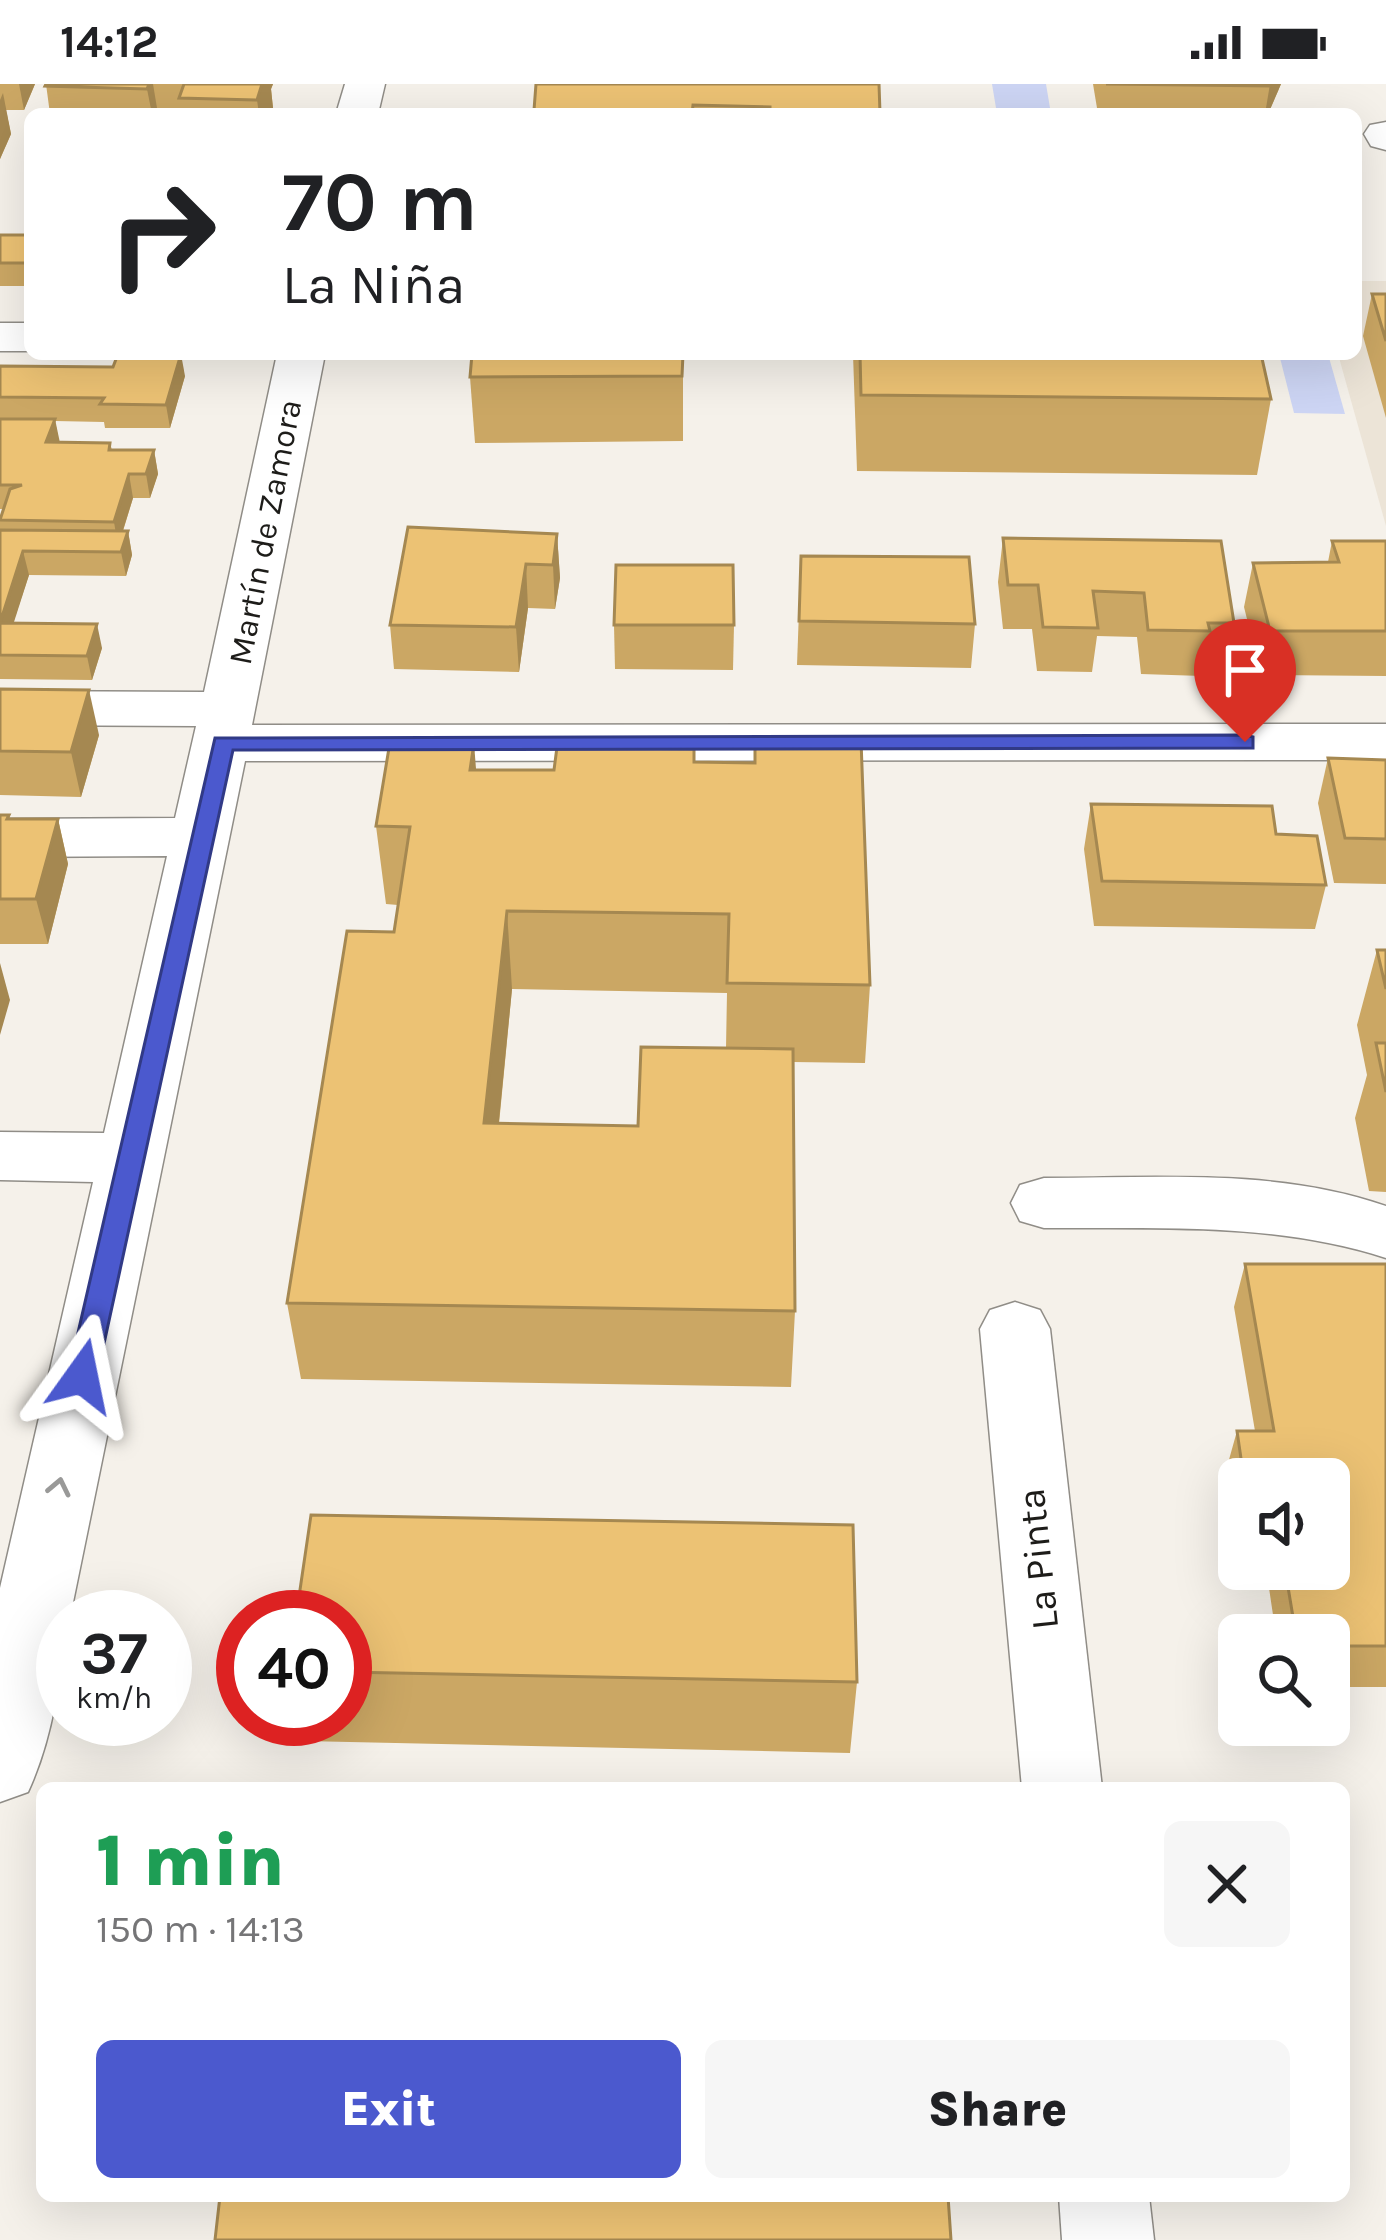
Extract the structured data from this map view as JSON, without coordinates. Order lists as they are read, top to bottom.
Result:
{
  "streets": {
    "street": ["Martín de Zamora", "La Pinta"]
  },
  "page": {
    "status": "14:12",
    "turn": ["70 m", "La Niña"],
    "speed": "37 km/h",
    "limit": "40",
    "heading": ["1 min", "150 m · 14:13"],
    "buttons": ["Exit", "Share"]
  }
}
